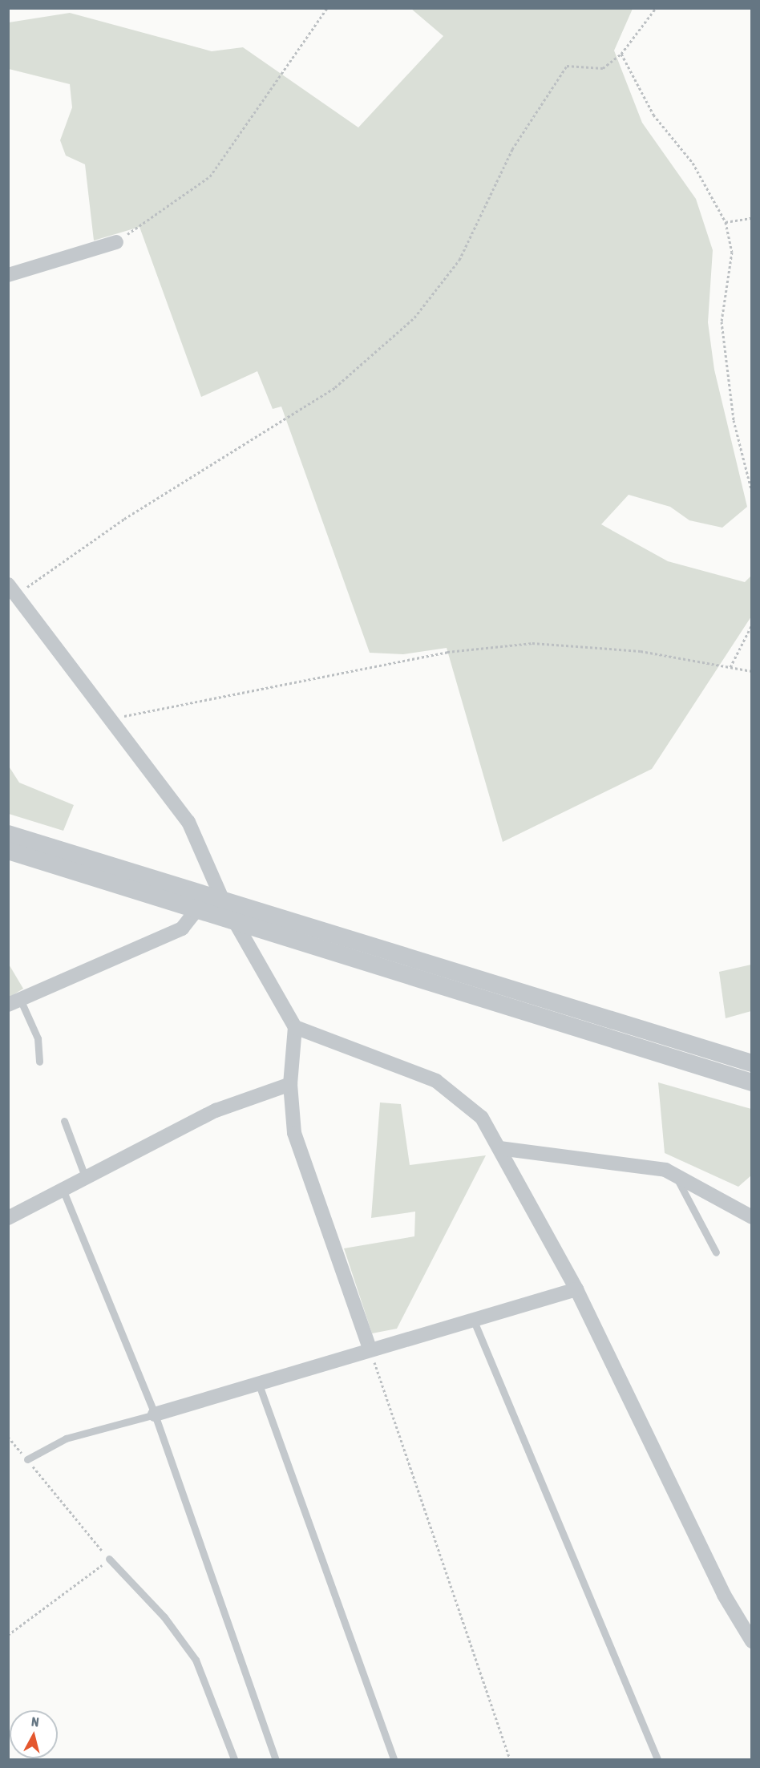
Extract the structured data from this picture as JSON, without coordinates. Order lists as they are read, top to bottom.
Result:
{
  "north": "top"
}
